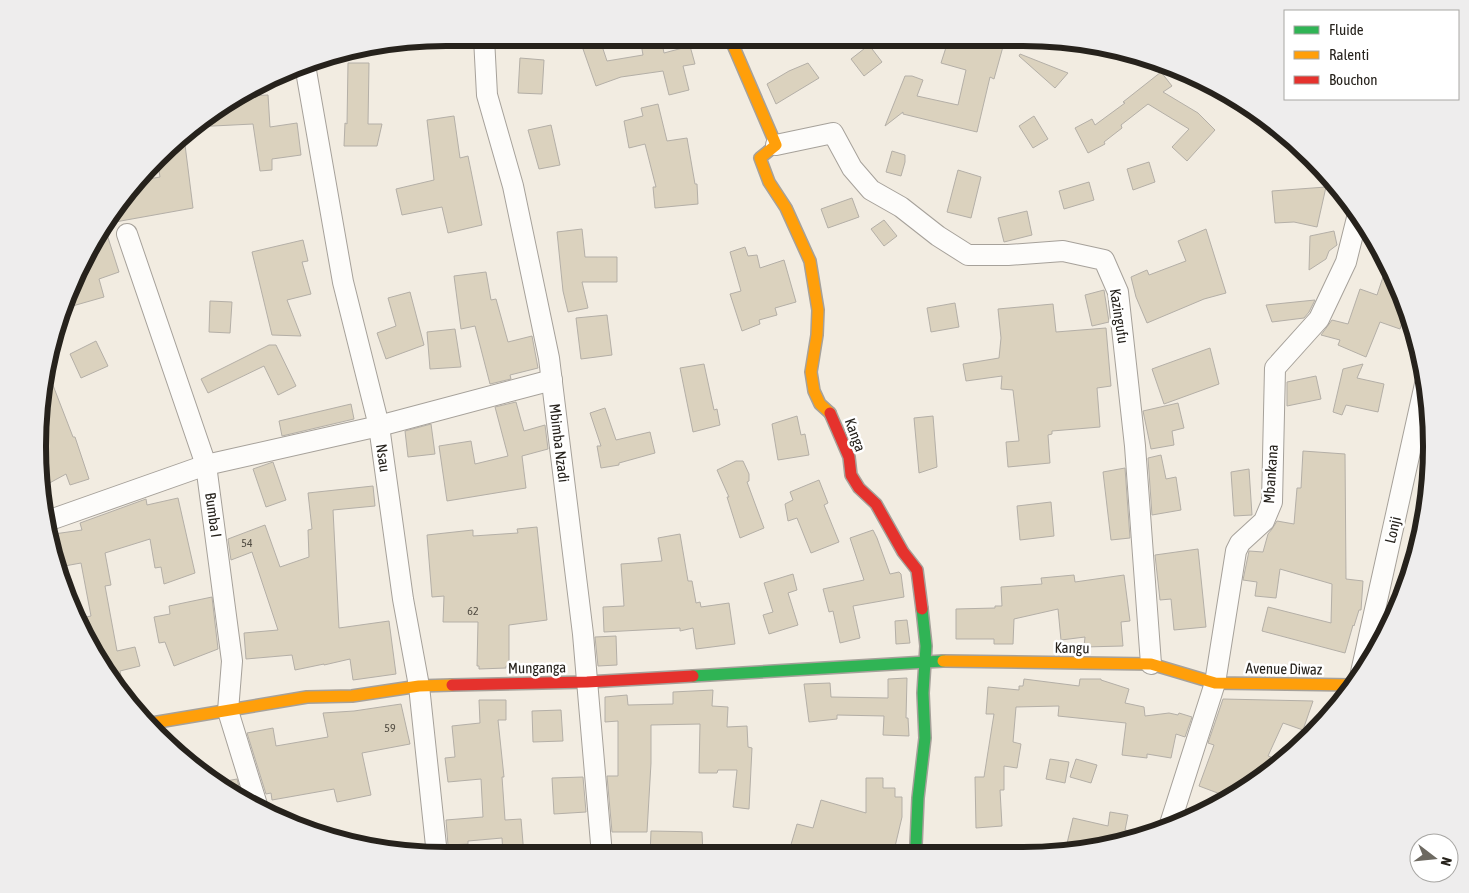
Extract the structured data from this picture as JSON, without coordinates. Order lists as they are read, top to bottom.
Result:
{
  "streets": {
    "street": [
      "Kazingufu",
      "Kanga",
      "Mbimba Nzadi",
      "Nsau",
      "Mbankana",
      "Bumba I",
      "Lonji",
      "Kangu",
      "Munganga",
      "Avenue Diwaz"
    ]
  },
  "crossings": [
    ["Kazingufu", "Kanga"],
    ["Kazingufu", "Kangu"],
    ["Kanga", "Kangu"],
    ["Kanga", "Munganga"],
    ["Mbimba Nzadi", "Munganga"],
    ["Nsau", "Munganga"],
    ["Mbankana", "Kangu"],
    ["Mbankana", "Avenue Diwaz"],
    ["Bumba I", "Munganga"],
    ["Kangu", "Munganga"],
    ["Kangu", "Avenue Diwaz"]
  ],
  "house_numbers": ["54", "62", "59"],
  "legend": ["Fluide", "Ralenti", "Bouchon"],
  "north": "right"
}
